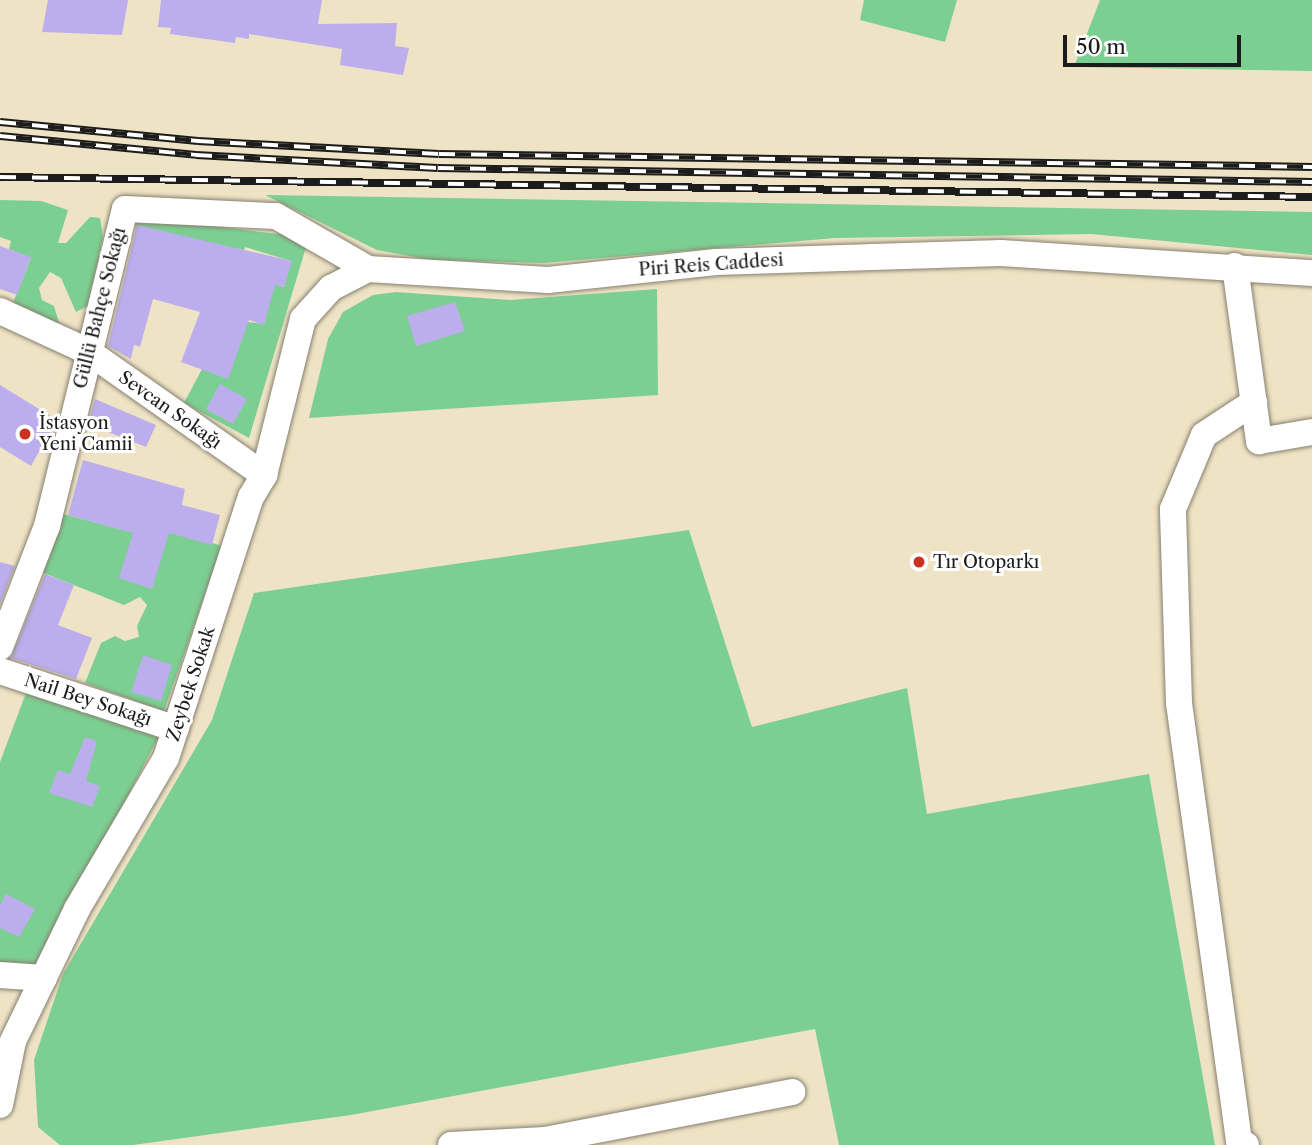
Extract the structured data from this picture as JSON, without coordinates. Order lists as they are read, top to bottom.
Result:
{
  "streets": {
    "street": [
      "Piri Reis Caddesi",
      "Güllü Bahçe Sokağı",
      "Sevcan Sokağı",
      "Zeybek Sokak",
      "Nail Bey Sokağı"
    ]
  },
  "crossings": [
    ["Piri Reis Caddesi", "Güllü Bahçe Sokağı"],
    ["Piri Reis Caddesi", "Zeybek Sokak"],
    ["Güllü Bahçe Sokağı", "Sevcan Sokağı"],
    ["Sevcan Sokağı", "Zeybek Sokak"],
    ["Zeybek Sokak", "Nail Bey Sokağı"]
  ],
  "places": ["İstasyon Yeni Camii", "Tır Otoparkı"],
  "scale_bar": "50 m"
}
